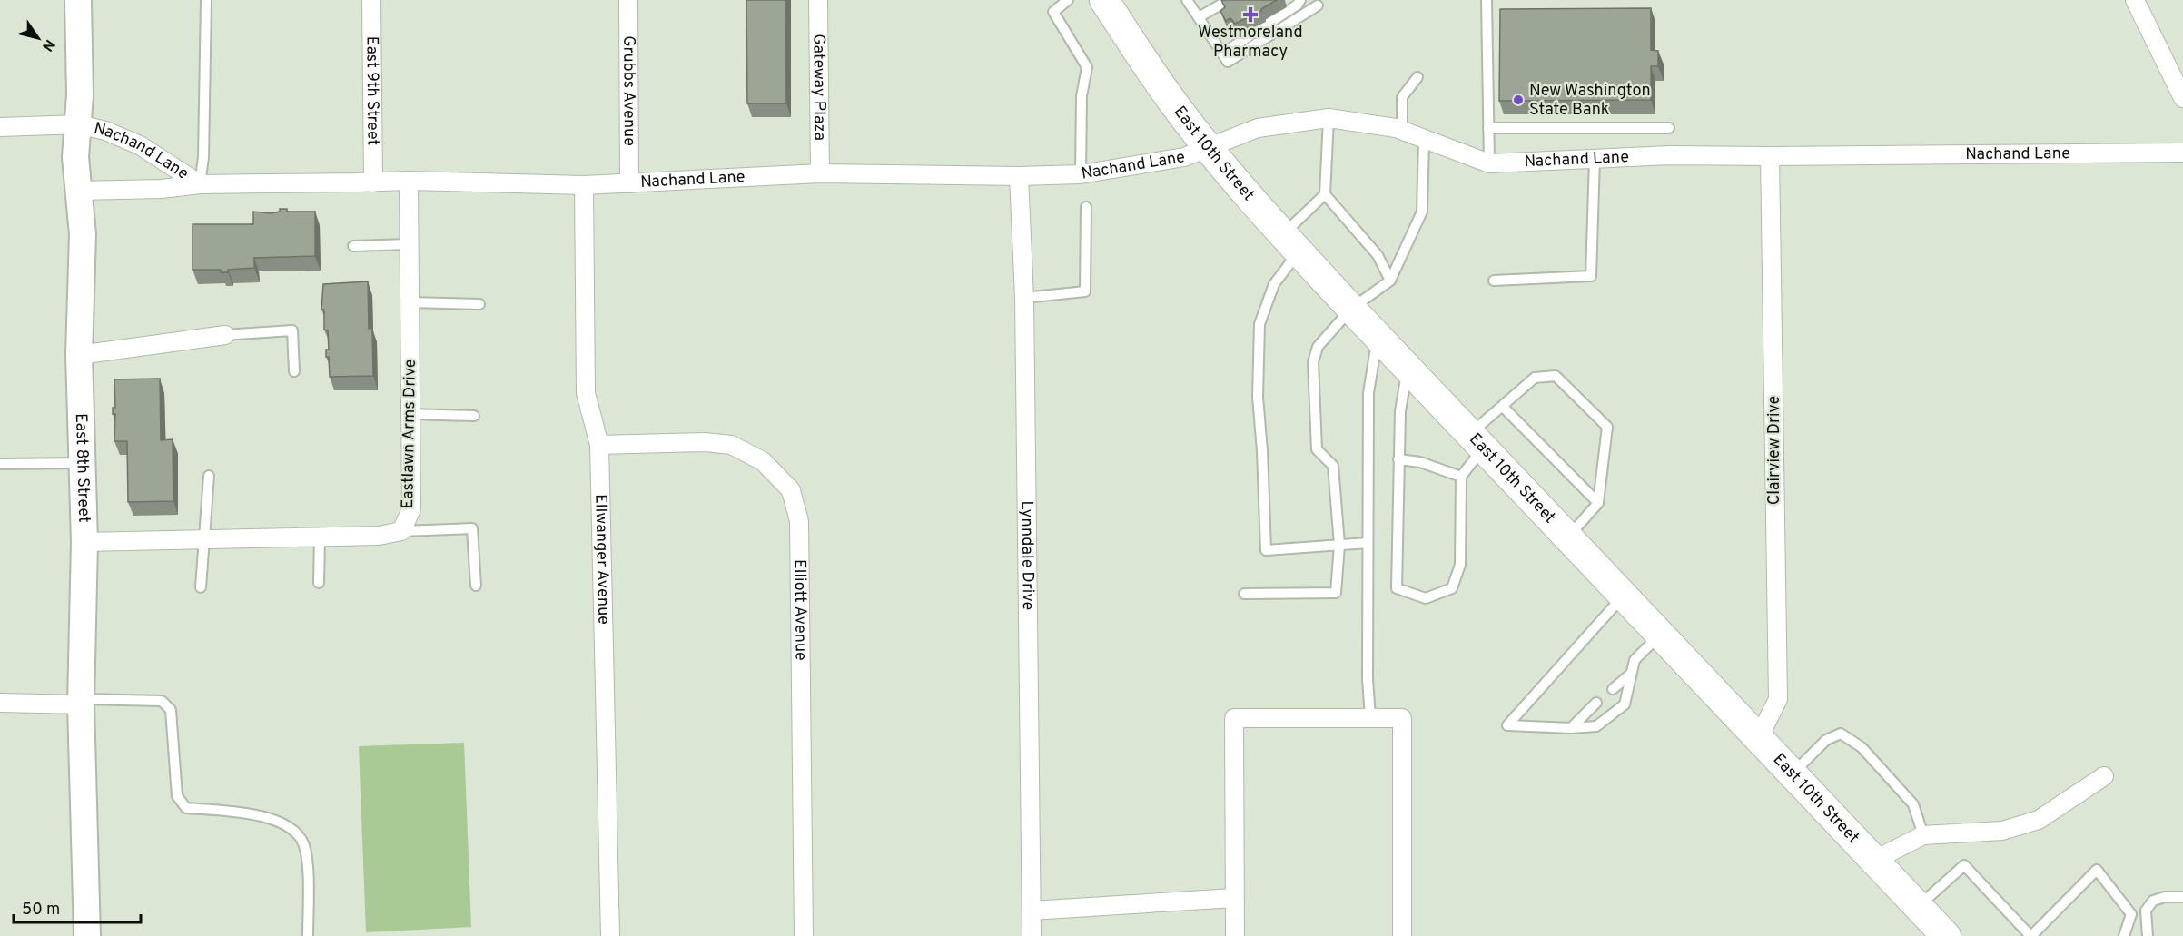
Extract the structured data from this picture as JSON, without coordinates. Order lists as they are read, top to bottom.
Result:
{
  "streets": {
    "main road": ["East 10th Street", "East 8th Street"],
    "street": [
      "Gateway Plaza",
      "East 9th Street",
      "Grubbs Avenue",
      "Nachand Lane",
      "Eastlawn Arms Drive",
      "Clairview Drive",
      "Lynndale Drive",
      "Ellwanger Avenue",
      "Elliott Avenue"
    ]
  },
  "crossings": [
    ["Gateway Plaza", "Nachand Lane"],
    ["East 9th Street", "Nachand Lane"],
    ["Grubbs Avenue", "Nachand Lane"],
    ["East 10th Street", "Nachand Lane"],
    ["East 10th Street", "Clairview Drive"],
    ["Nachand Lane", "Eastlawn Arms Drive"],
    ["Nachand Lane", "Clairview Drive"],
    ["Nachand Lane", "East 8th Street"],
    ["Nachand Lane", "Lynndale Drive"],
    ["Nachand Lane", "Ellwanger Avenue"],
    ["Eastlawn Arms Drive", "East 8th Street"],
    ["Ellwanger Avenue", "Elliott Avenue"]
  ],
  "places": {
    "health": ["Westmoreland Pharmacy"],
    "other": ["New Washington State Bank"]
  },
  "scale_bar": "50 m",
  "north": "bottom right"
}
